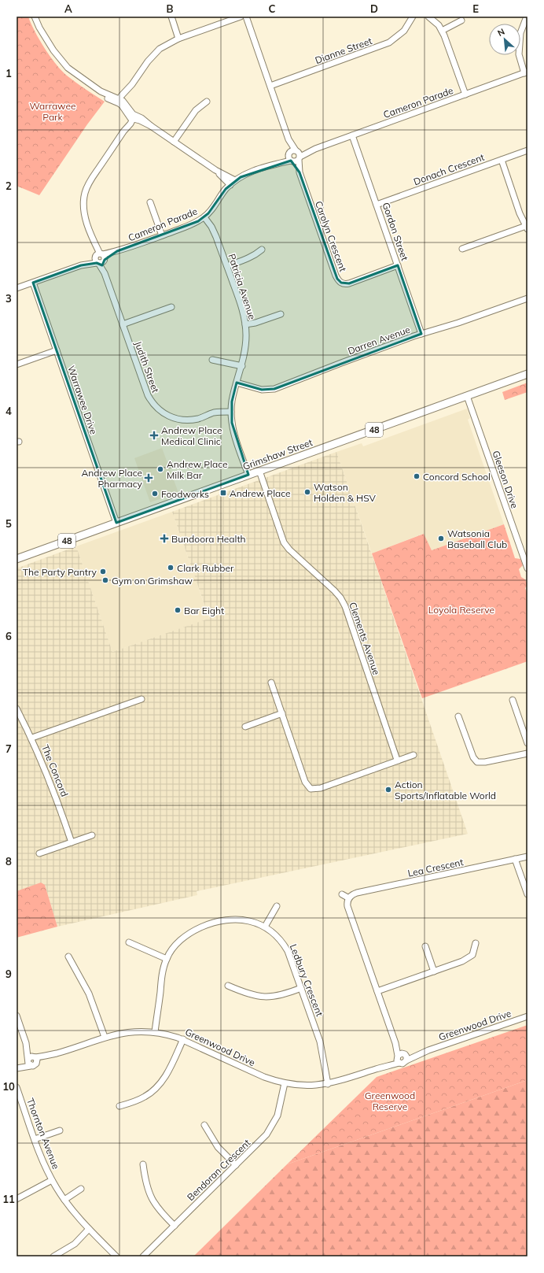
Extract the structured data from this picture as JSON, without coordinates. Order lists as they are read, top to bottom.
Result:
{
  "streets": {
    "main road": ["48", "Grimshaw Street"],
    "street": [
      "Dianne Street",
      "Cameron Parade",
      "Donach Crescent",
      "Gordon Street",
      "Carolyn Crescent",
      "Patricia Avenue",
      "Darren Avenue",
      "Judith Street",
      "Warrawee Drive",
      "Gleeson Drive",
      "Clements Avenue",
      "The Concord",
      "Lea Crescent",
      "Ledbury Crescent",
      "Greenwood Drive",
      "Thornton Avenue",
      "Bendoran Crescent"
    ]
  },
  "crossings": [
    ["Dianne Street", "Carolyn Crescent"],
    ["Cameron Parade", "Gordon Street"],
    ["Cameron Parade", "Carolyn Crescent"],
    ["Cameron Parade", "Patricia Avenue"],
    ["Cameron Parade", "Judith Street"],
    ["Cameron Parade", "Warrawee Drive"],
    ["Donach Crescent", "Gordon Street"],
    ["Gordon Street", "Carolyn Crescent"],
    ["Gordon Street", "Darren Avenue"],
    ["Patricia Avenue", "Darren Avenue"],
    ["Patricia Avenue", "Judith Street"],
    ["Patricia Avenue", "Grimshaw Street"],
    ["Warrawee Drive", "Grimshaw Street"],
    ["Grimshaw Street", "Gleeson Drive"],
    ["Grimshaw Street", "Clements Avenue"],
    ["Ledbury Crescent", "Greenwood Drive"],
    ["Greenwood Drive", "Bendoran Crescent"]
  ],
  "parks": ["Warrawee Park", "Loyola Reserve", "Greenwood Reserve"],
  "places": {
    "health": ["Andrew Place Medical Clinic", "Andrew Place Pharmacy", "Bundoora Health"],
    "other": [
      "Andrew Place Milk Bar",
      "Concord School",
      "Watson Holden & HSV",
      "Foodworks",
      "Watsonia Baseball Club",
      "Clark Rubber",
      "The Party Pantry",
      "Gym on Grimshaw",
      "Bar Eight",
      "Action Sports/Inflatable World"
    ],
    "transit": ["Andrew Place"]
  },
  "north": "top left",
  "grid": {
    "columns": [
      "A",
      "B",
      "C",
      "D",
      "E"
    ],
    "rows": [
      "1",
      "2",
      "3",
      "4",
      "5",
      "6",
      "7",
      "8",
      "9",
      "10",
      "11"
    ]
  }
}
